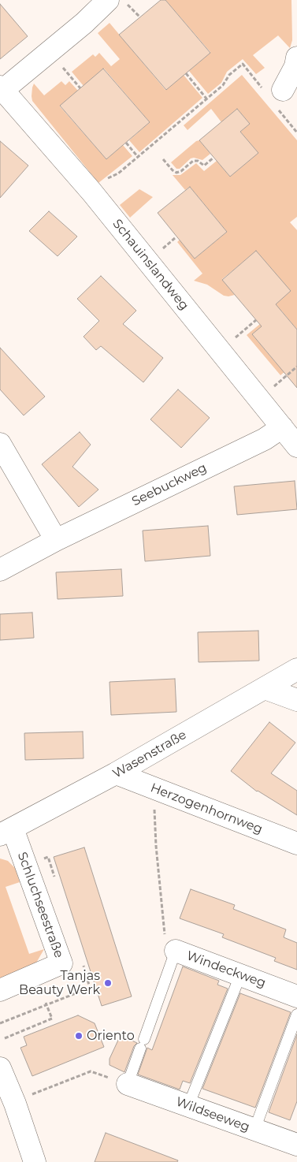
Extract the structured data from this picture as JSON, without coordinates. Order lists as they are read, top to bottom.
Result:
{
  "streets": {
    "street": [
      "Schauinslandweg",
      "Seebuckweg",
      "Wasenstraße",
      "Herzogenhornweg",
      "Schluchseestraße",
      "Windeckweg",
      "Wildseeweg"
    ]
  },
  "crossings": [
    ["Schauinslandweg", "Seebuckweg"],
    ["Wasenstraße", "Herzogenhornweg"],
    ["Wasenstraße", "Schluchseestraße"],
    ["Windeckweg", "Wildseeweg"]
  ],
  "places": ["Tanjas Beauty Werk", "Oriento"]
}
